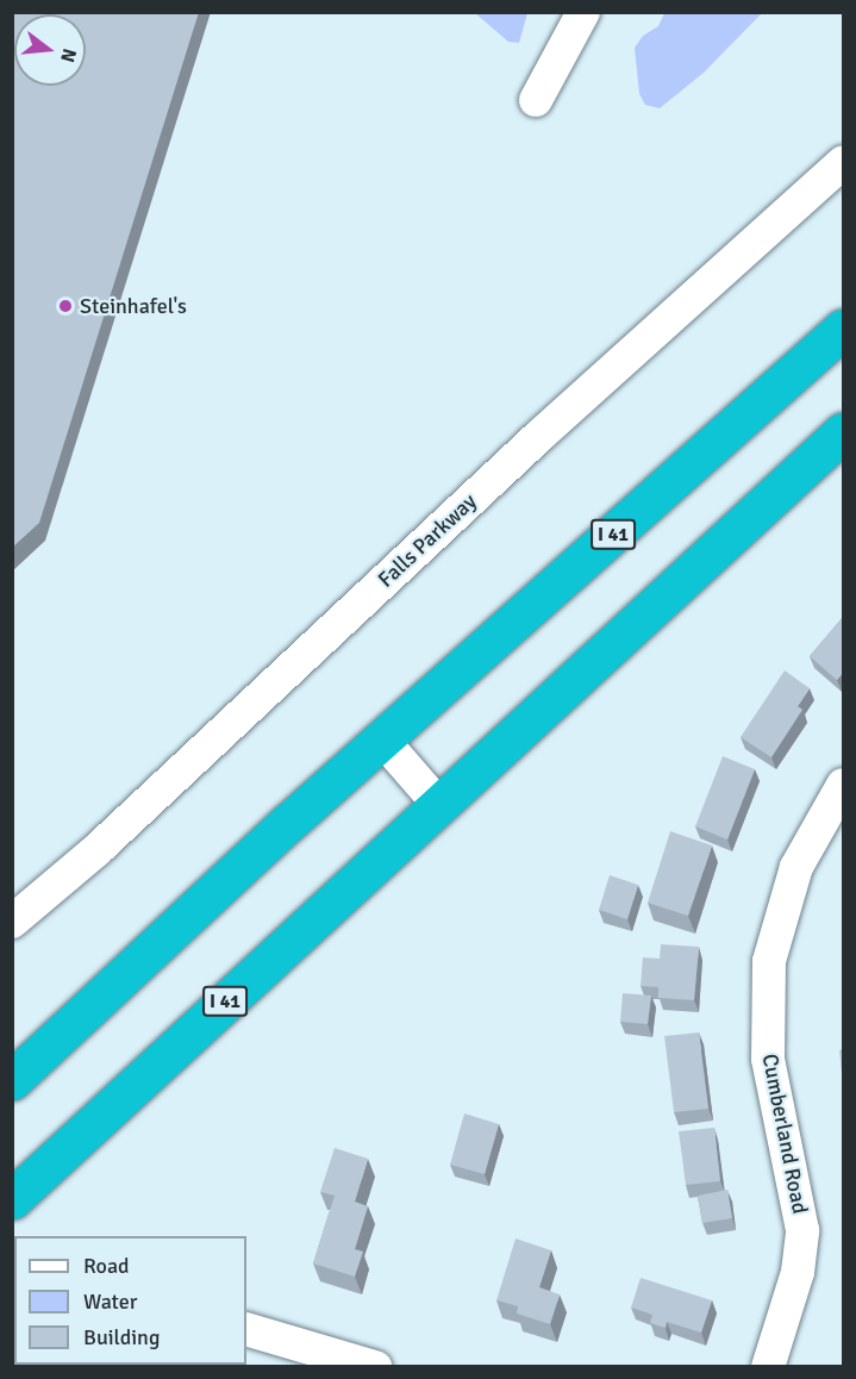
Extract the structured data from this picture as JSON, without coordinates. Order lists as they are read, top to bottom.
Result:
{
  "streets": {
    "highway": ["I 41"],
    "street": ["Falls Parkway", "Cumberland Road"]
  },
  "places": ["Steinhafel's"],
  "legend": ["Road", "Water", "Building"],
  "north": "right"
}
